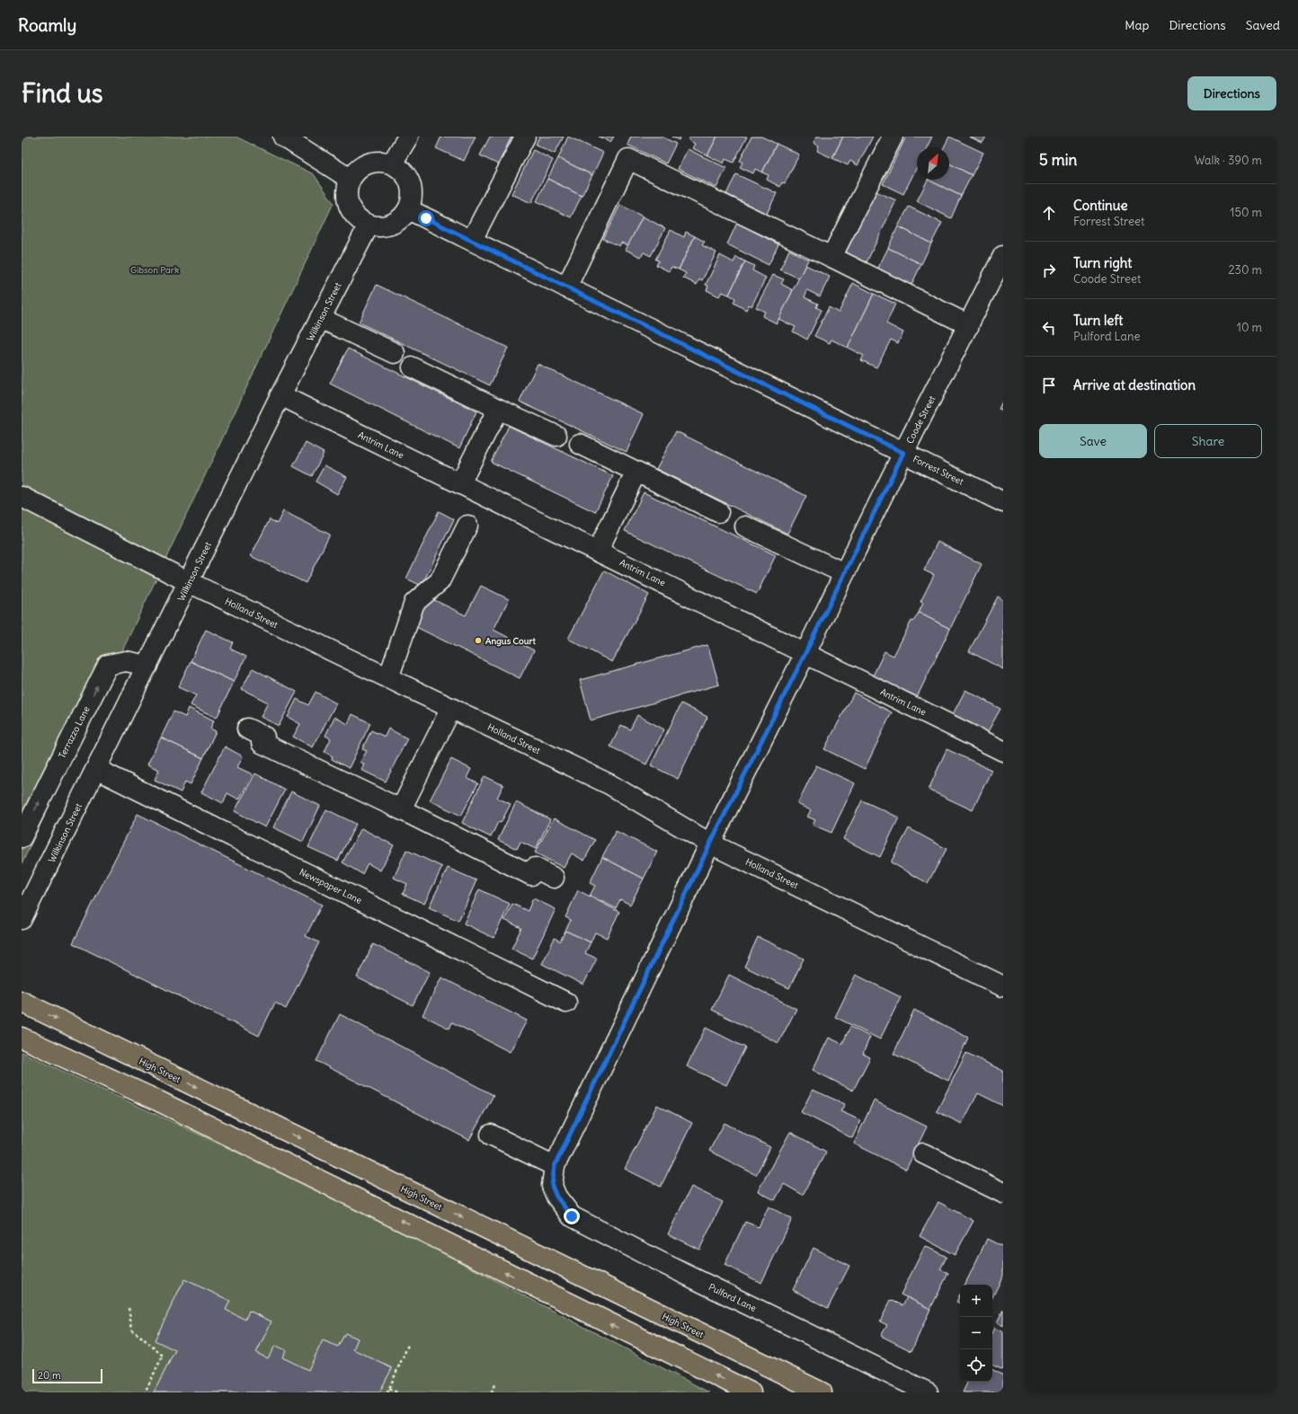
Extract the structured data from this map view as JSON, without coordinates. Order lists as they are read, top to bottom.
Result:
{
  "streets": {
    "highway": ["High Street"],
    "street": [
      "Wilkinson Street",
      "Coode Street",
      "Antrim Lane",
      "Forrest Street",
      "Holland Street",
      "Terrazzo Lane",
      "Newspaper Lane",
      "Pulford Lane"
    ]
  },
  "crossings": [
    ["Wilkinson Street", "Antrim Lane"],
    ["Wilkinson Street", "Forrest Street"],
    ["Wilkinson Street", "Holland Street"],
    ["Wilkinson Street", "Terrazzo Lane"],
    ["Wilkinson Street", "Newspaper Lane"],
    ["Coode Street", "Antrim Lane"],
    ["Coode Street", "Forrest Street"],
    ["Coode Street", "Holland Street"],
    ["Coode Street", "Pulford Lane"]
  ],
  "one_way": ["Terrazzo Lane"],
  "parks": ["Gibson Park"],
  "places": ["Angus Court"],
  "scale_bar": "20 m",
  "north": "top right",
  "page": {
    "header": "Roamly",
    "nav": ["Map", "Directions", "Saved"],
    "buttons": [
      "Directions",
      ["Save", "Share"]
    ],
    "title": "Find us",
    "heading": ["5 min", "Walk · 390 m"],
    "list": [
      ["Continue", "Forrest Street", "150 m"],
      ["Turn right", "Coode Street", "230 m"],
      ["Turn left", "Pulford Lane", "10 m"],
      "Arrive at destination"
    ],
    "map_buttons": ["+", "−"],
    "scale": "20 m"
  }
}
